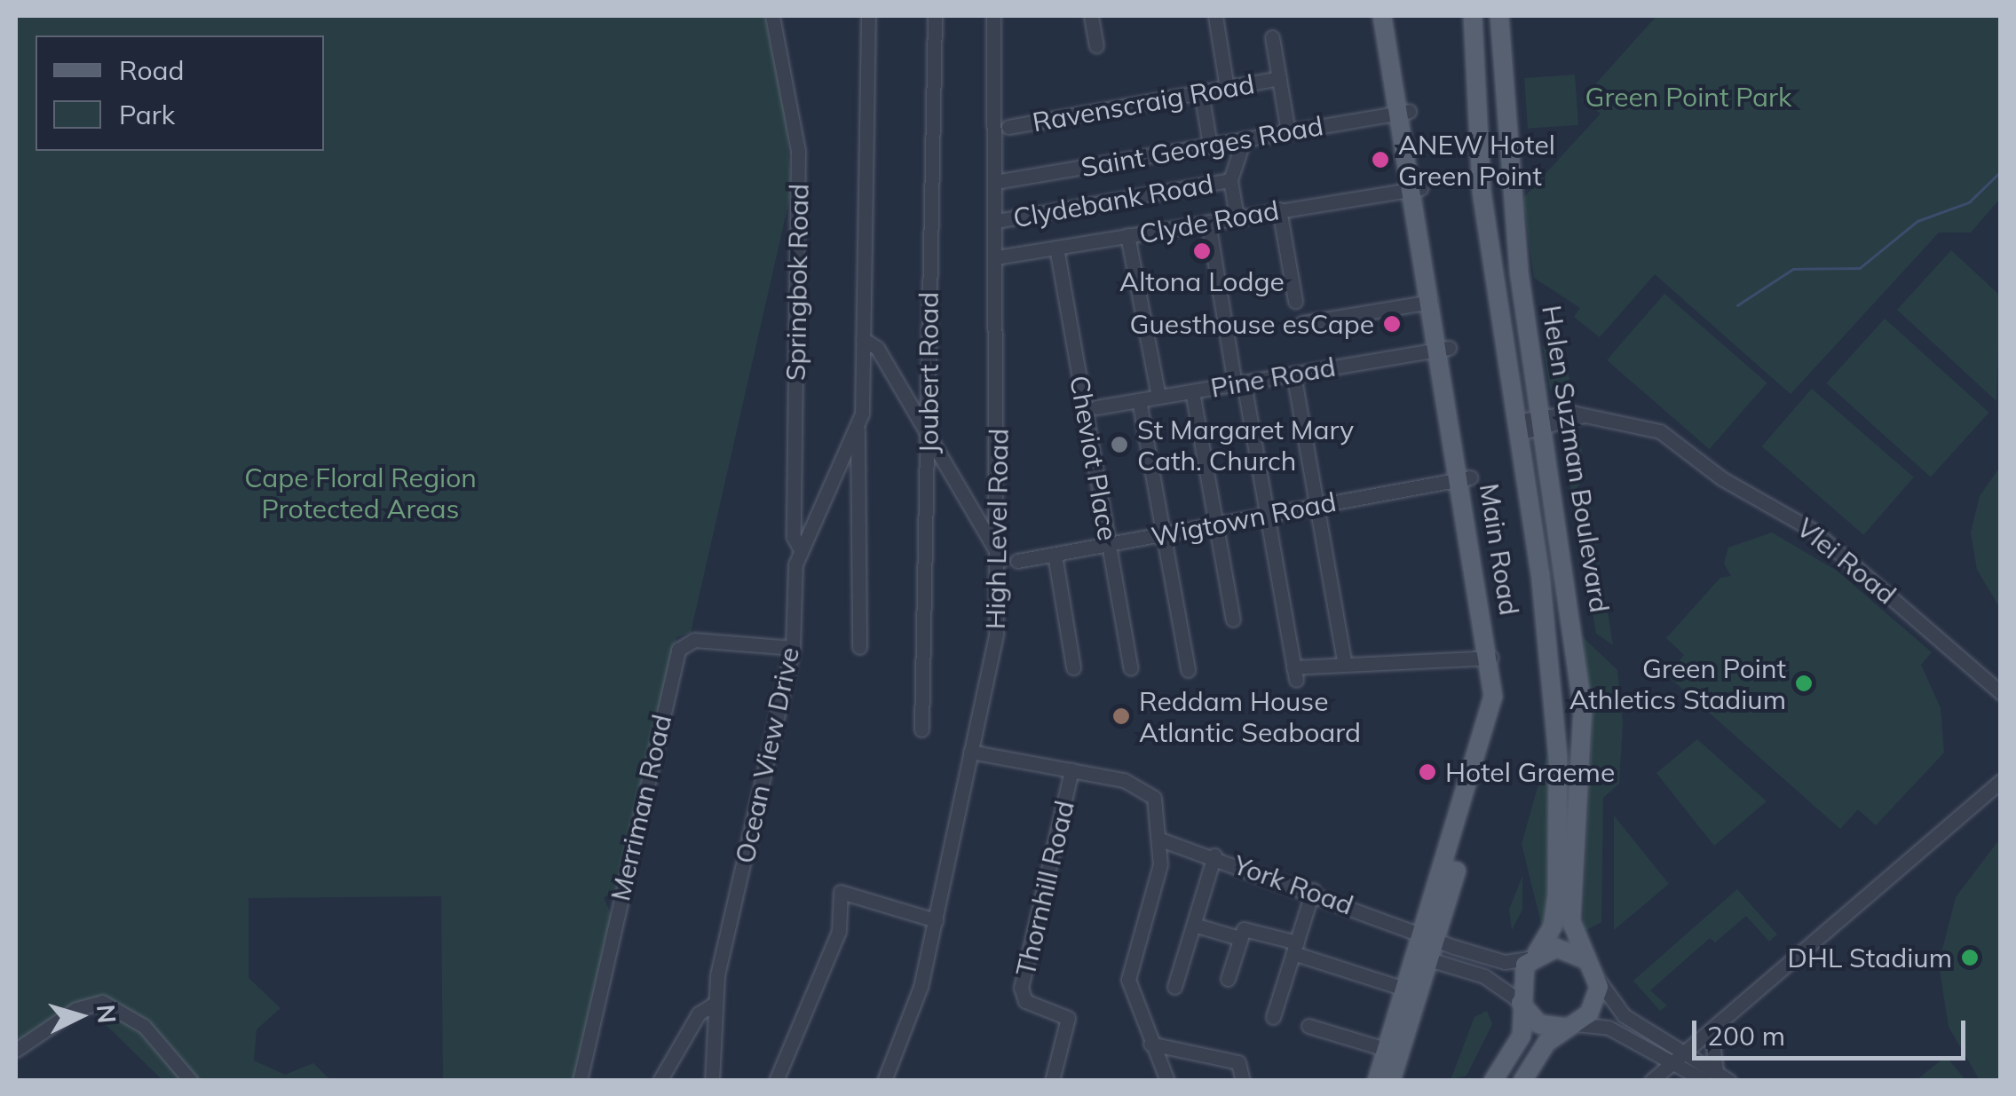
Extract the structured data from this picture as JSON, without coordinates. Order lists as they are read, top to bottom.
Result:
{
  "streets": {
    "main road": ["Helen Suzman Boulevard", "Main Road"],
    "street": [
      "Ravenscraig Road",
      "Saint Georges Road",
      "Clydebank Road",
      "Clyde Road",
      "Springbok Road",
      "Joubert Road",
      "Pine Road",
      "Cheviot Place",
      "Wigtown Road",
      "High Level Road",
      "Vlei Road",
      "Ocean View Drive",
      "Merriman Road",
      "York Road",
      "Thornhill Road"
    ]
  },
  "crossings": [
    ["Ravenscraig Road", "Saint Georges Road"],
    ["Saint Georges Road", "Clydebank Road"],
    ["Saint Georges Road", "High Level Road"],
    ["Saint Georges Road", "Main Road"],
    ["Clydebank Road", "Clyde Road"],
    ["Clydebank Road", "High Level Road"],
    ["Clyde Road", "Cheviot Place"],
    ["Clyde Road", "High Level Road"],
    ["Clyde Road", "Main Road"],
    ["Springbok Road", "Ocean View Drive"],
    ["Pine Road", "Main Road"],
    ["Cheviot Place", "Wigtown Road"],
    ["Helen Suzman Boulevard", "Vlei Road"],
    ["Helen Suzman Boulevard", "York Road"],
    ["Wigtown Road", "Main Road"],
    ["Main Road", "York Road"],
    ["Ocean View Drive", "Merriman Road"]
  ],
  "parks": ["Green Point Park", "Cape Floral Region Protected Areas"],
  "places": [
    "ANEW Hotel Green Point",
    "Altona Lodge",
    "Guesthouse esCape",
    "St Margaret Mary Cath. Church",
    "Green Point Athletics Stadium",
    "Reddam House Atlantic Seaboard",
    "Hotel Graeme",
    "DHL Stadium"
  ],
  "legend": ["Road", "Park"],
  "scale_bar": "200 m",
  "north": "right"
}
